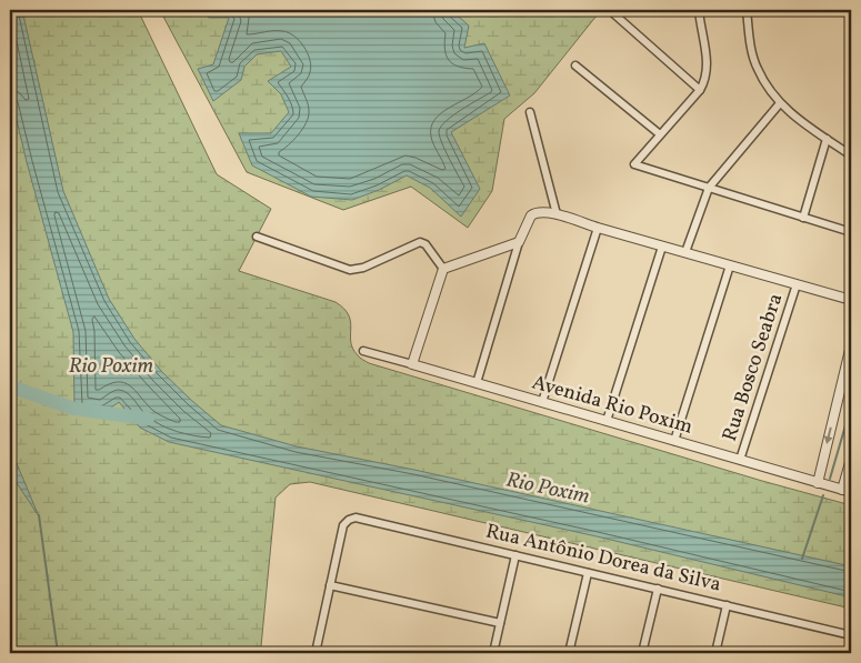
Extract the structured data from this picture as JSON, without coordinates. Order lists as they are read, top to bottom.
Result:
{
  "streets": {
    "street": ["Rua Bosco Seabra", "Avenida Rio Poxim", "Rua Antônio Dorea da Silva"]
  },
  "crossings": [
    ["Rua Bosco Seabra", "Avenida Rio Poxim"]
  ],
  "water": ["Rio Poxim"]
}
